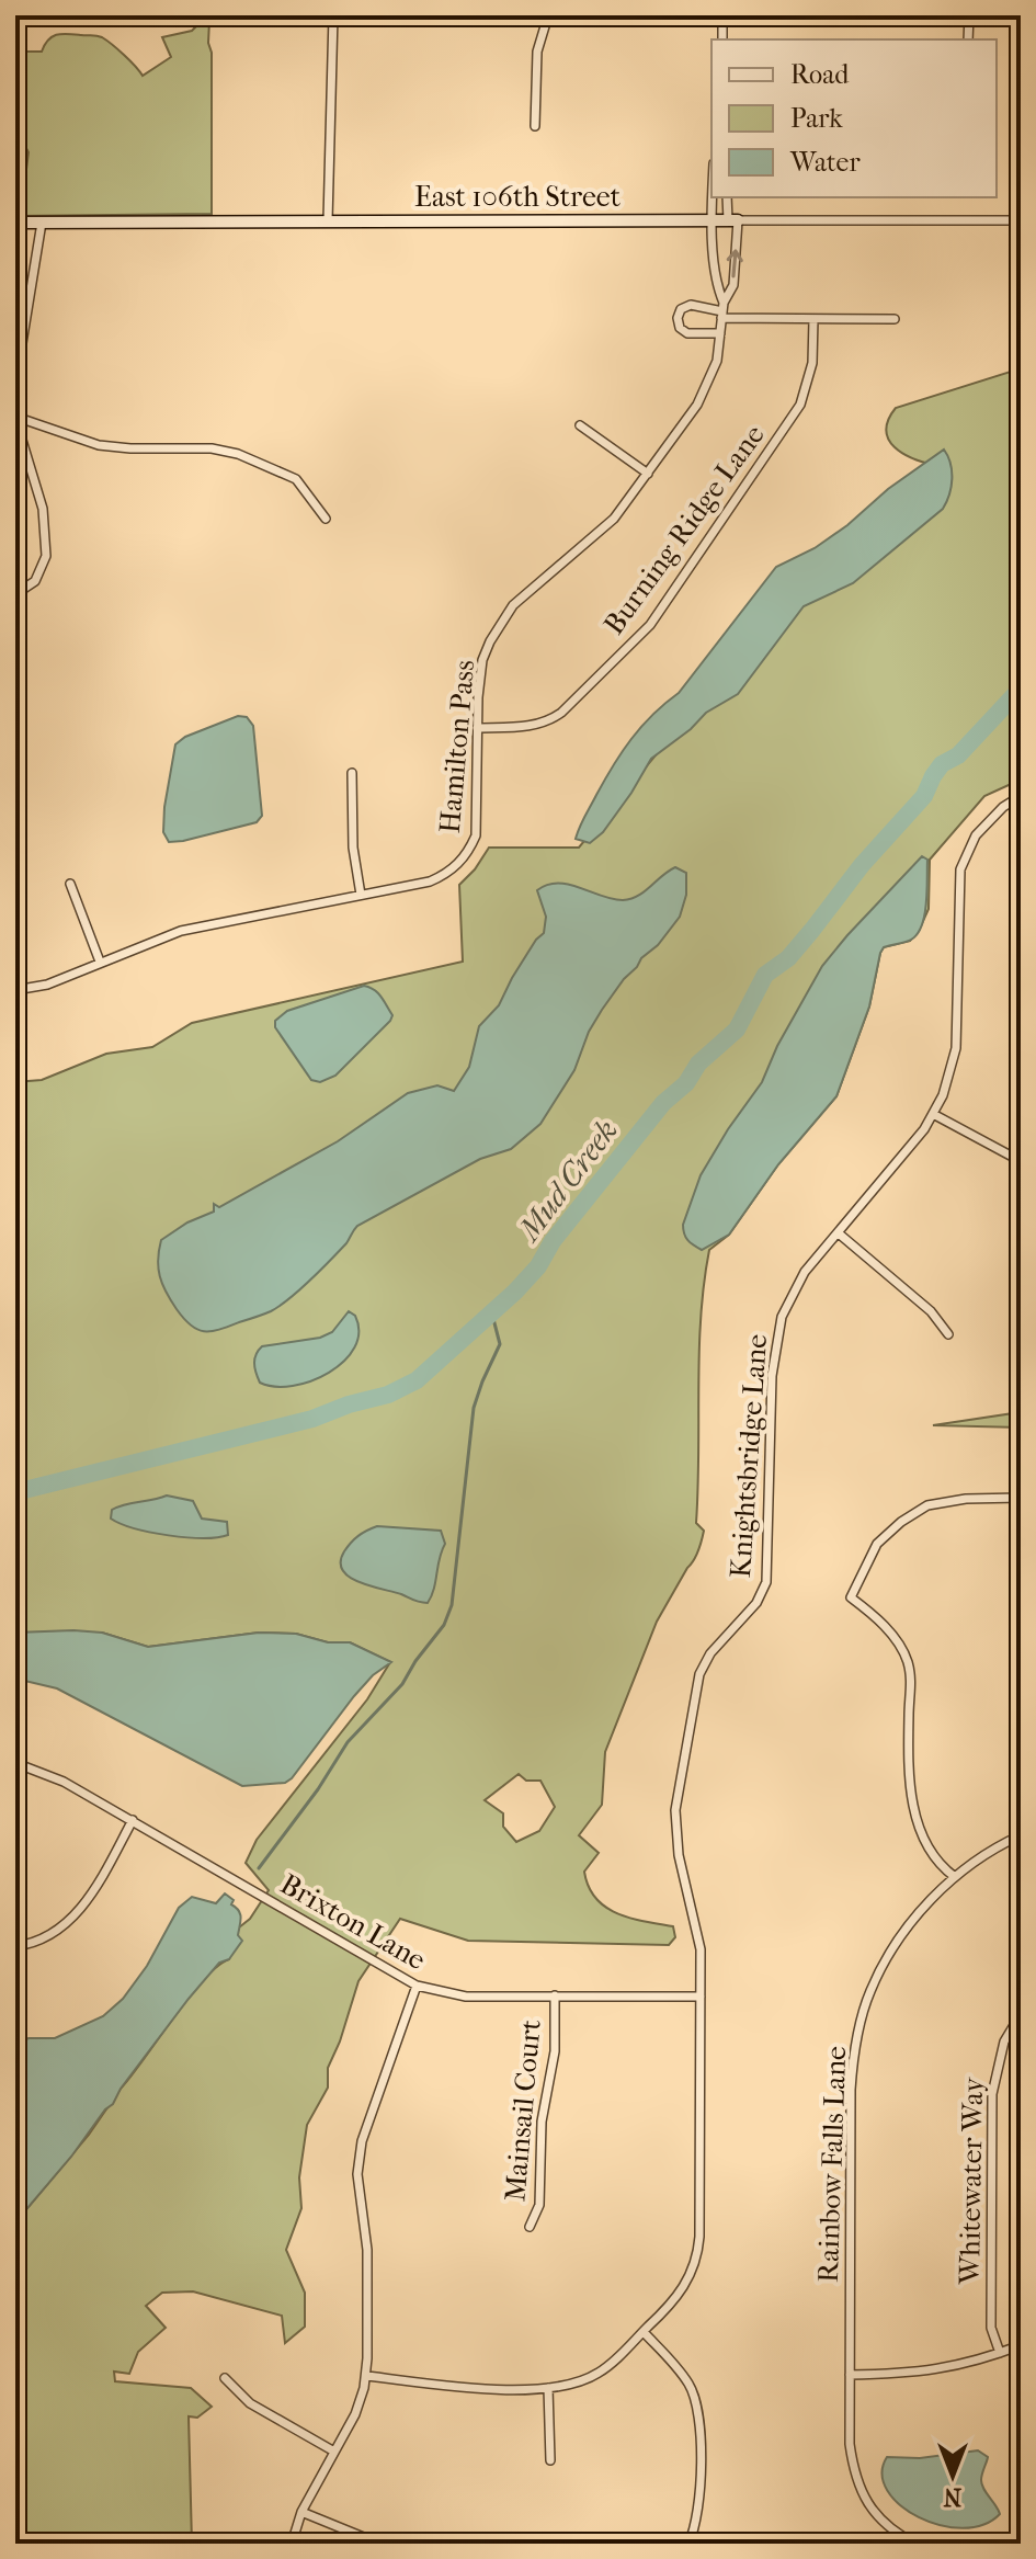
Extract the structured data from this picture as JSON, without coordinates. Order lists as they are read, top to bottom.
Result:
{
  "streets": {
    "street": [
      "East 106th Street",
      "Burning Ridge Lane",
      "Hamilton Pass",
      "Knightsbridge Lane",
      "Brixton Lane",
      "Mainsail Court",
      "Rainbow Falls Lane",
      "Whitewater Way"
    ]
  },
  "crossings": [
    ["East 106th Street", "Hamilton Pass"],
    ["Burning Ridge Lane", "Hamilton Pass"],
    ["Knightsbridge Lane", "Brixton Lane"],
    ["Brixton Lane", "Mainsail Court"]
  ],
  "water": ["Mud Creek"],
  "legend": ["Road", "Park", "Water"],
  "north": "bottom"
}
